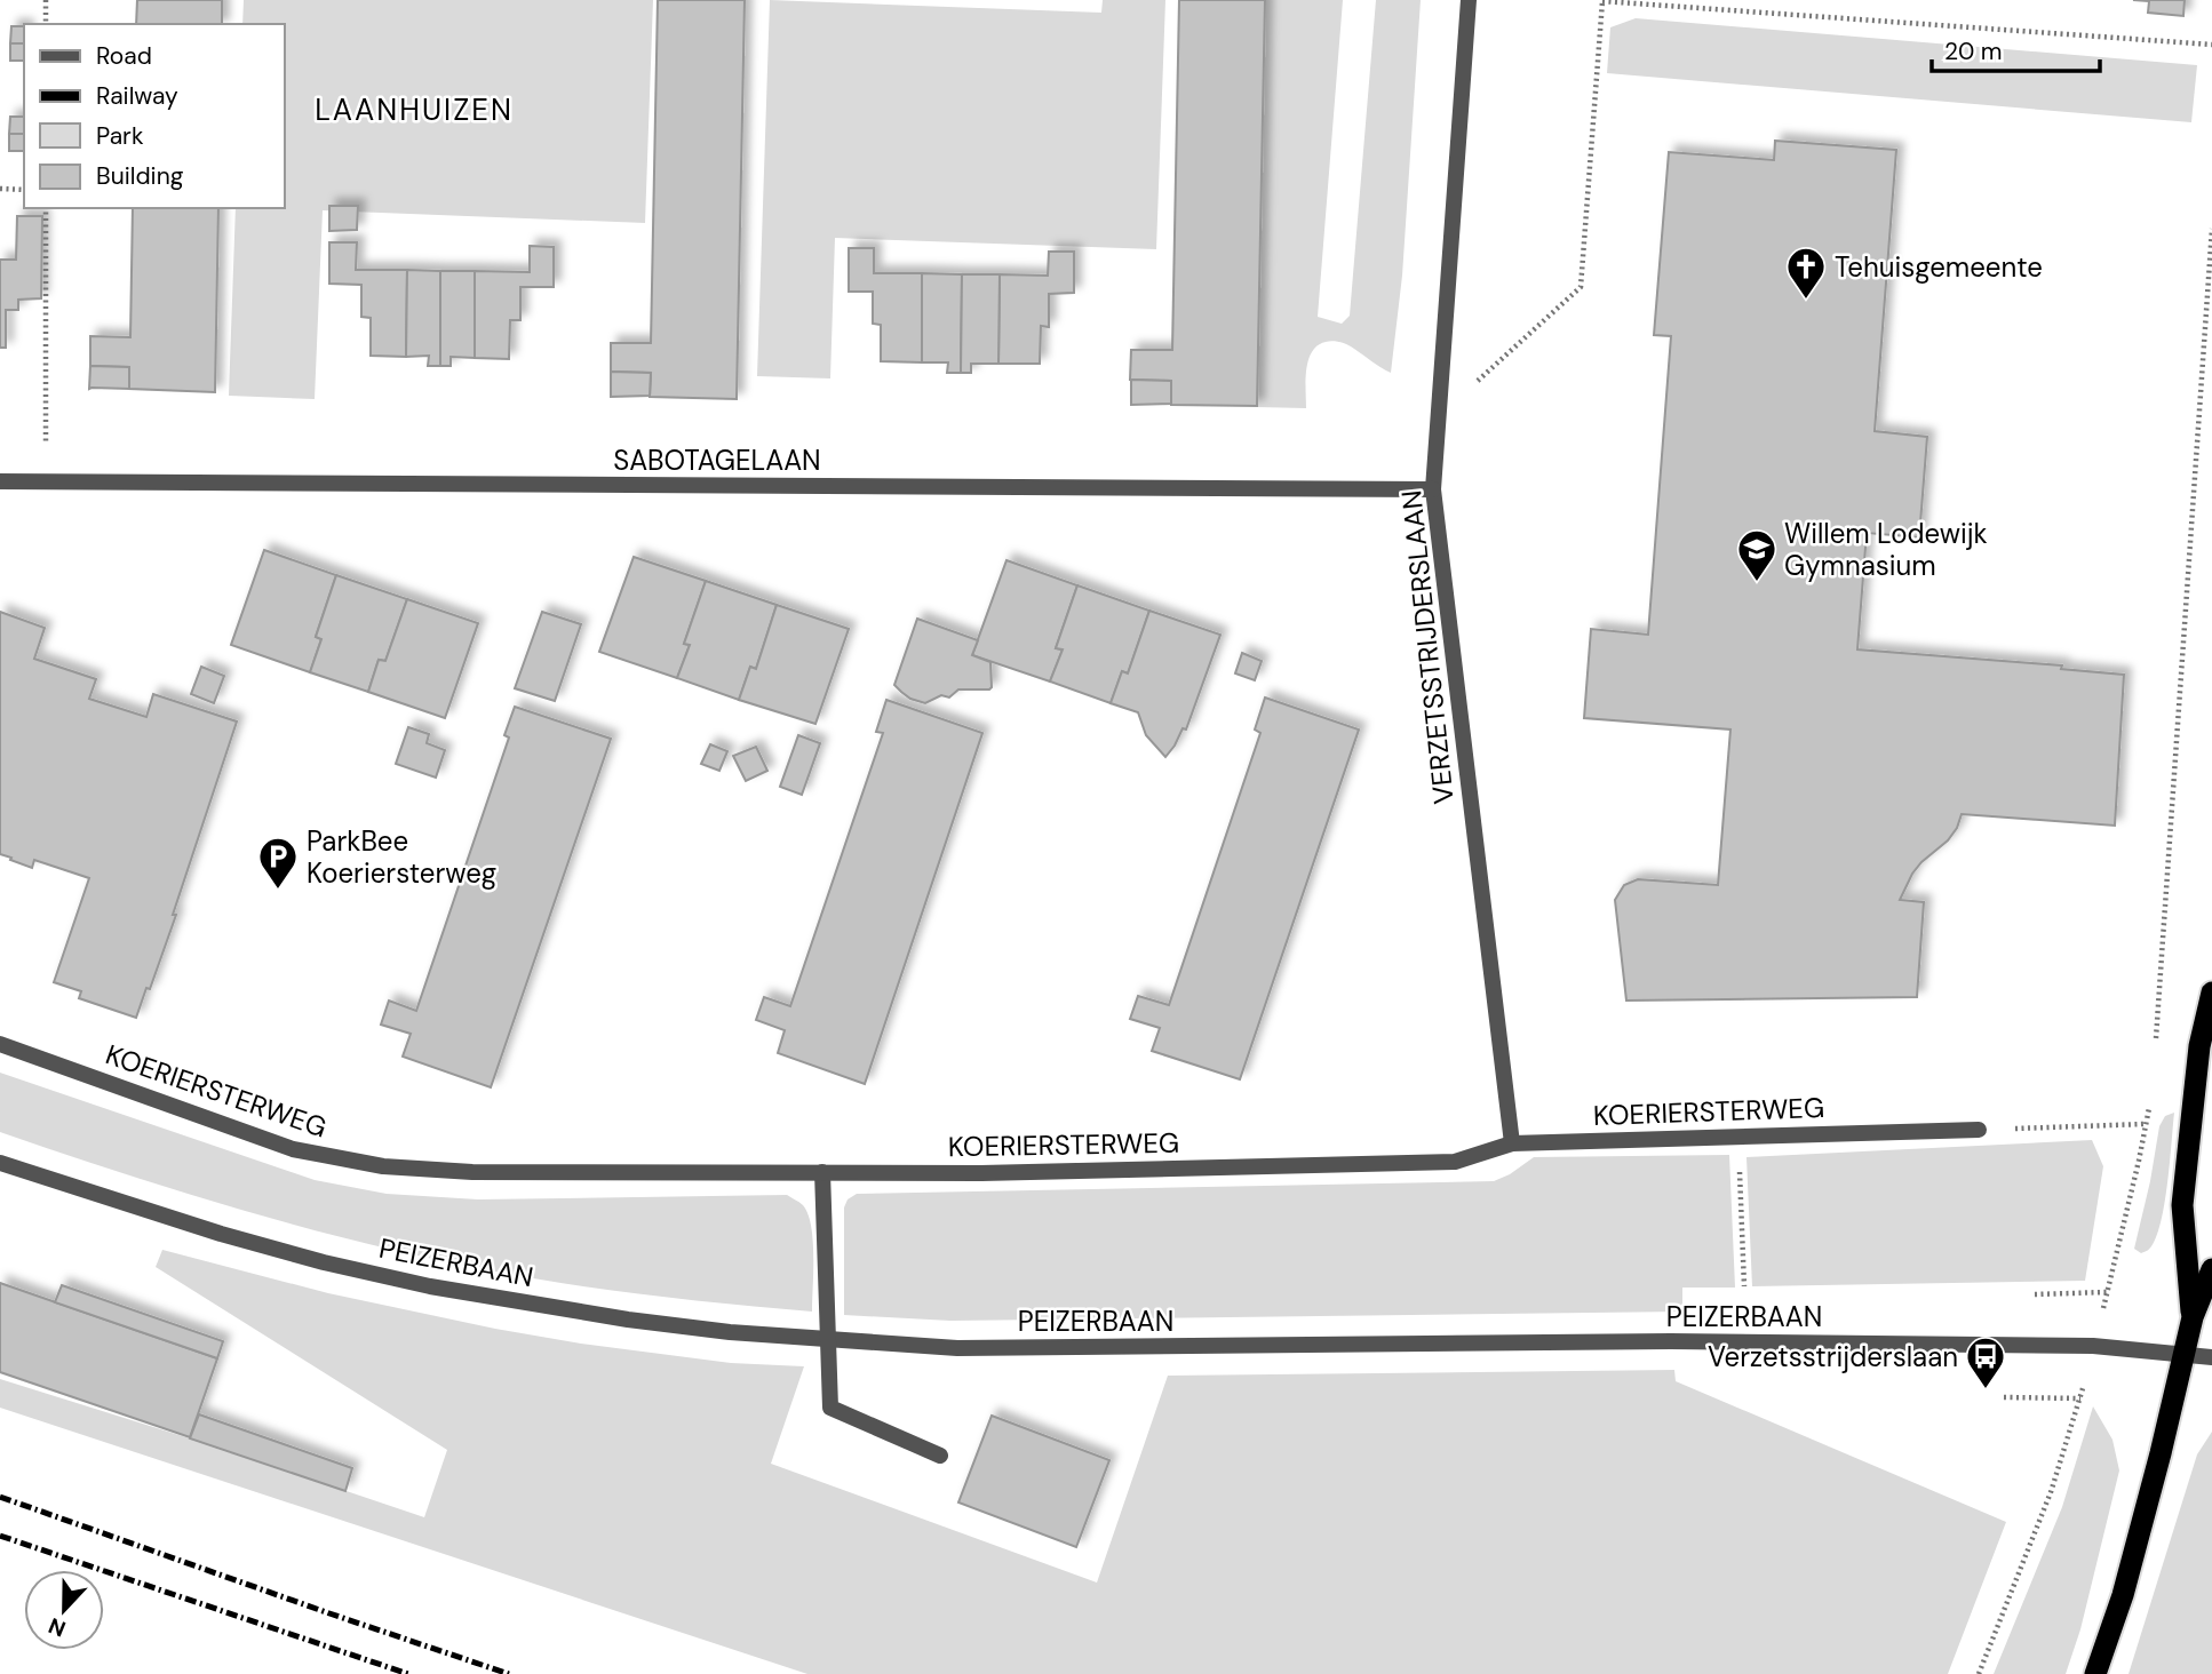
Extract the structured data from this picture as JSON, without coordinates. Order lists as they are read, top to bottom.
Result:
{
  "streets": {
    "street": [
      "SABOTAGELAAN",
      "VERZETSSTRIJDERSLAAN",
      "KOERIERSTERWEG",
      "PEIZERBAAN"
    ]
  },
  "crossings": [
    ["SABOTAGELAAN", "VERZETSSTRIJDERSLAAN"],
    ["VERZETSSTRIJDERSLAAN", "KOERIERSTERWEG"]
  ],
  "districts": ["LAANHUIZEN"],
  "places": {
    "church": ["Tehuisgemeente"],
    "school or university": ["Willem Lodewijk Gymnasium"],
    "parking": ["ParkBee Koeriersterweg"],
    "bus stop": ["Verzetsstrijderslaan"]
  },
  "legend": [
    "Road",
    "Railway",
    "Park",
    "Building"
  ],
  "scale_bar": "20 m",
  "north": "bottom"
}
